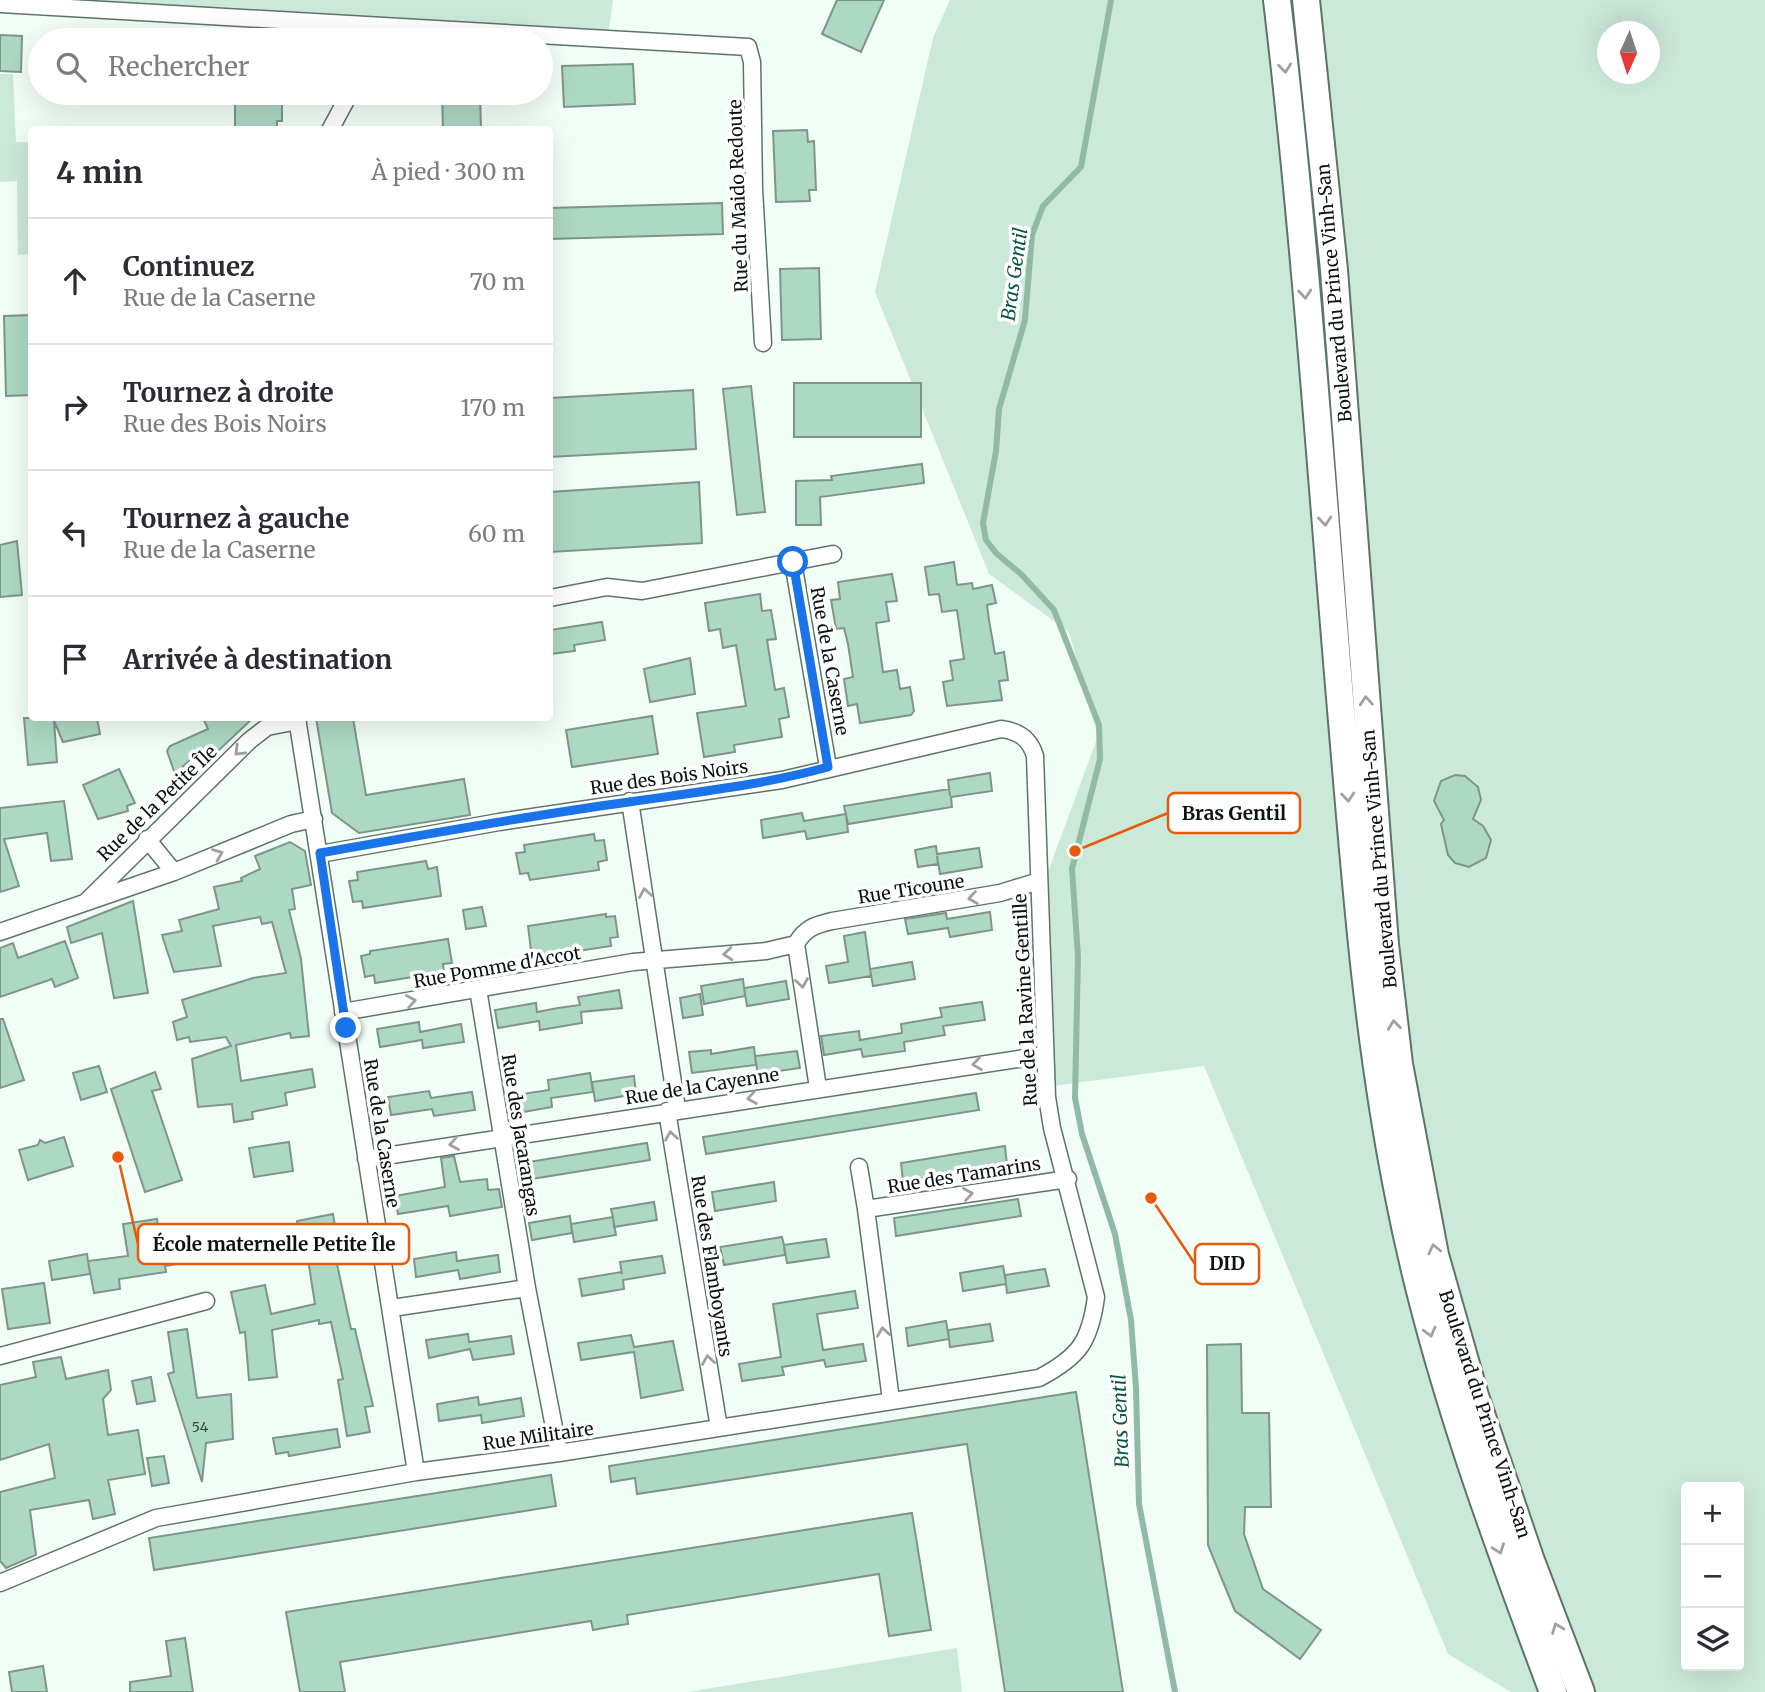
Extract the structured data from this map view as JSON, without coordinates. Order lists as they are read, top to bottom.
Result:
{
  "streets": {
    "main road": ["Boulevard du Prince Vinh-San"],
    "street": [
      "Rue du Maido Redoute",
      "Rue de la Caserne",
      "Rue des Bois Noirs",
      "Rue de la Petite Île",
      "Rue Ticoune",
      "Rue Pomme d'Accot",
      "Rue de la Ravine Gentille",
      "Rue de la Cayenne",
      "Rue des Jacarangas",
      "Rue des Tamarins",
      "Rue des Flamboyants",
      "Rue Militaire"
    ]
  },
  "crossings": [
    ["Rue de la Caserne", "Rue des Bois Noirs"],
    ["Rue de la Caserne", "Rue de la Petite Île"],
    ["Rue de la Caserne", "Rue Pomme d'Accot"],
    ["Rue de la Caserne", "Rue de la Cayenne"],
    ["Rue de la Caserne", "Rue Militaire"],
    ["Rue des Bois Noirs", "Rue de la Ravine Gentille"],
    ["Rue des Bois Noirs", "Rue des Flamboyants"],
    ["Rue Ticoune", "Rue Pomme d'Accot"],
    ["Rue Ticoune", "Rue de la Ravine Gentille"],
    ["Rue Ticoune", "Rue des Flamboyants"],
    ["Rue Pomme d'Accot", "Rue des Jacarangas"],
    ["Rue Pomme d'Accot", "Rue des Flamboyants"],
    ["Rue de la Ravine Gentille", "Rue de la Cayenne"],
    ["Rue de la Ravine Gentille", "Rue des Tamarins"],
    ["Rue de la Ravine Gentille", "Rue Militaire"],
    ["Rue de la Cayenne", "Rue des Jacarangas"],
    ["Rue de la Cayenne", "Rue des Flamboyants"],
    ["Rue des Jacarangas", "Rue Militaire"],
    ["Rue des Tamarins", "Rue Militaire"],
    ["Rue des Flamboyants", "Rue Militaire"]
  ],
  "one_way": [
    "Rue Ticoune",
    "Rue Pomme d'Accot",
    "Rue de la Cayenne",
    "Rue des Flamboyants"
  ],
  "water": ["Bras Gentil"],
  "places": ["Bras Gentil", "École maternelle Petite Île", "DID"],
  "house_numbers": ["54"],
  "north": "bottom",
  "page": {
    "search": "Rechercher",
    "heading": ["4 min", "À pied · 300 m"],
    "list": [
      ["Continuez", "Rue de la Caserne", "70 m"],
      ["Tournez à droite", "Rue des Bois Noirs", "170 m"],
      ["Tournez à gauche", "Rue de la Caserne", "60 m"],
      "Arrivée à destination"
    ],
    "map_buttons": ["+", "−"]
  }
}
